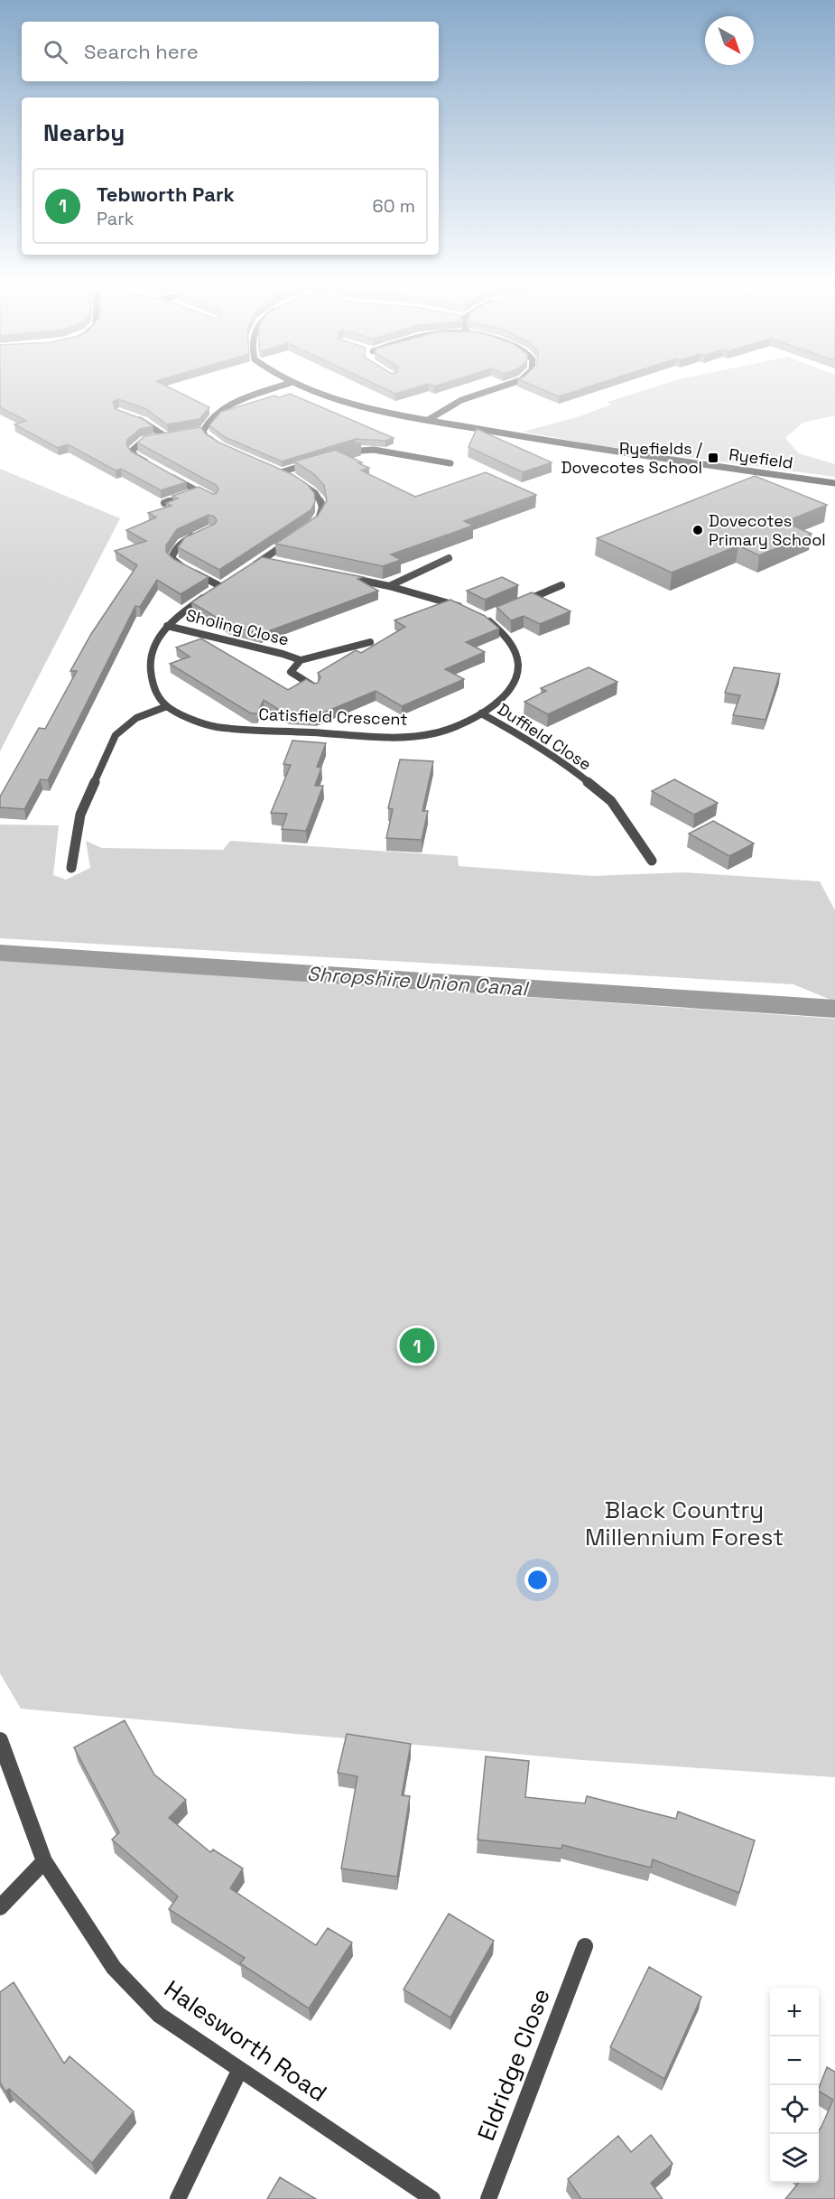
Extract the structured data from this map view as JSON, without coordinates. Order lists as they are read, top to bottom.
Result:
{
  "streets": {
    "street": [
      "Ryefield",
      "Sholing Close",
      "Catisfield Crescent",
      "Duffield Close",
      "Halesworth Road",
      "Eldridge Close"
    ]
  },
  "crossings": [
    ["Catisfield Crescent", "Duffield Close"]
  ],
  "water": ["Shropshire Union Canal"],
  "parks": ["Black Country Millennium Forest"],
  "places": {
    "transit": ["Ryefields / Dovecotes School"],
    "other": ["Dovecotes Primary School"]
  },
  "north": "bottom right",
  "page": {
    "search": "Search here",
    "heading": "Nearby",
    "list": [
      {
        "mark": "1",
        "name": "Tebworth Park",
        "note": "Park",
        "value": "60 m"
      }
    ],
    "pins": "1",
    "map_buttons": ["+", "−"]
  }
}
